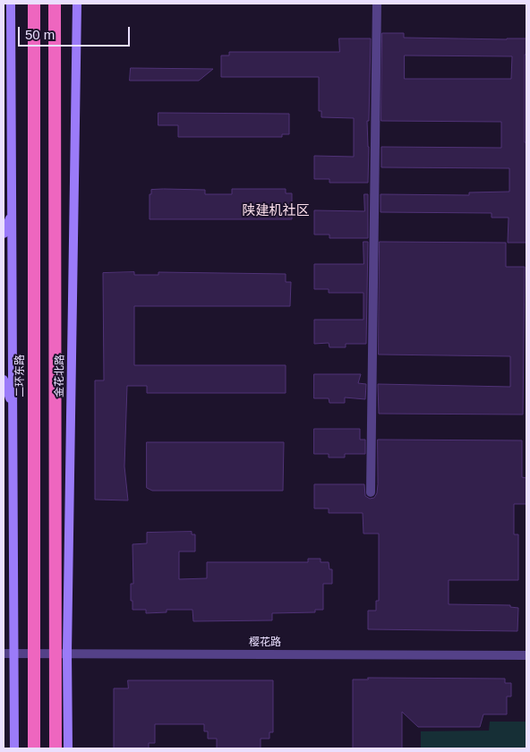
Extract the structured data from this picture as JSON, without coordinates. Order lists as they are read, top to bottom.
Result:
{
  "streets": {
    "highway": ["二环东路"],
    "main road": ["金花北路"],
    "street": ["樱花路"]
  },
  "crossings": [
    ["金花北路", "樱花路"]
  ],
  "districts": ["陕建机社区"],
  "scale_bar": "50 m"
}
